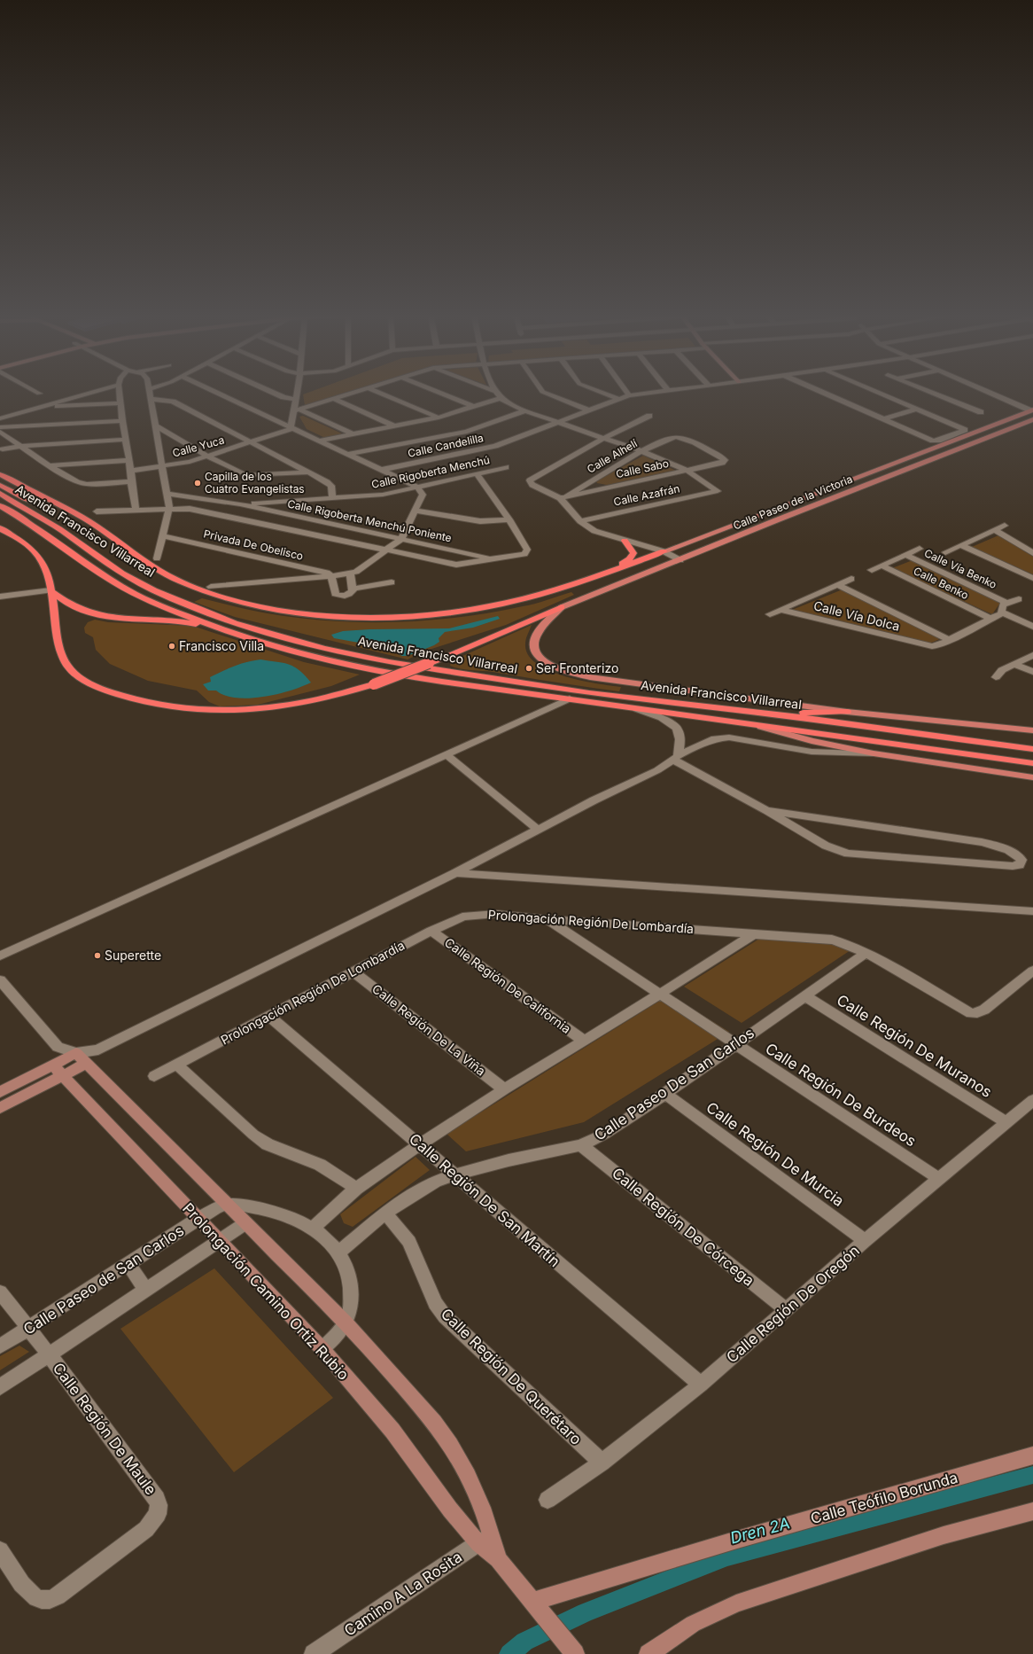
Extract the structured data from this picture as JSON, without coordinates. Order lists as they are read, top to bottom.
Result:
{
  "streets": {
    "highway": ["Avenida Francisco Villarreal"],
    "main road": ["Calle Paseo de la Victoria"],
    "street": [
      "Calle Candelilla",
      "Calle Yuca",
      "Calle Alhelí",
      "Calle Sabo",
      "Calle Rigoberta Menchú",
      "Calle Azafrán",
      "Calle Rigoberta Menchú Poniente",
      "Privada De Obelisco",
      "Calle Vía Benko",
      "Calle Benko",
      "Calle Vía Dolca",
      "Prolongación Región De Lombardía",
      "Calle Región De California",
      "Calle Región De La Viña",
      "Calle Región De Muranos",
      "Calle Paseo De San Carlos",
      "Calle Región De Burdeos",
      "Calle Región De Murcia",
      "Calle Región De San Martín",
      "Calle Región De Córcega",
      "Calle Paseo de San Carlos",
      "Prolongación Camino Ortiz Rubio",
      "Calle Región De Oregón",
      "Calle Región De Querétaro",
      "Calle Región De Maule",
      "Calle Teófilo Borunda",
      "Camino A La Rosita"
    ]
  },
  "crossings": [
    ["Calle Alhelí", "Calle Sabo"],
    ["Calle Sabo", "Calle Azafrán"],
    ["Calle Rigoberta Menchú", "Calle Rigoberta Menchú Poniente"],
    ["Calle Vía Benko", "Calle Benko"],
    ["Prolongación Región De Lombardía", "Calle Región De California"],
    ["Prolongación Región De Lombardía", "Calle Región De La Viña"],
    ["Prolongación Región De Lombardía", "Calle Paseo De San Carlos"],
    ["Prolongación Región De Lombardía", "Calle Región De Burdeos"],
    ["Prolongación Región De Lombardía", "Calle Región De San Martín"],
    ["Calle Región De Muranos", "Calle Paseo De San Carlos"],
    ["Calle Región De Muranos", "Calle Región De Oregón"],
    ["Calle Paseo De San Carlos", "Calle Región De Burdeos"],
    ["Calle Paseo De San Carlos", "Calle Región De Murcia"],
    ["Calle Paseo De San Carlos", "Calle Región De San Martín"],
    ["Calle Paseo De San Carlos", "Calle Región De Córcega"],
    ["Calle Paseo De San Carlos", "Calle Región De Querétaro"],
    ["Calle Región De Burdeos", "Calle Región De Oregón"],
    ["Calle Región De Murcia", "Calle Región De Oregón"],
    ["Calle Región De San Martín", "Calle Región De Oregón"],
    ["Calle Región De Córcega", "Calle Región De Oregón"],
    ["Calle Paseo de San Carlos", "Prolongación Camino Ortiz Rubio"],
    ["Calle Paseo de San Carlos", "Calle Región De Maule"],
    ["Prolongación Camino Ortiz Rubio", "Calle Teófilo Borunda"],
    ["Prolongación Camino Ortiz Rubio", "Camino A La Rosita"],
    ["Calle Región De Oregón", "Calle Región De Querétaro"]
  ],
  "water": ["Dren 2A"],
  "places": [
    "Capilla de los Cuatro Evangelistas",
    "Francisco Villa",
    "Ser Fronterizo",
    "Superette"
  ]
}
